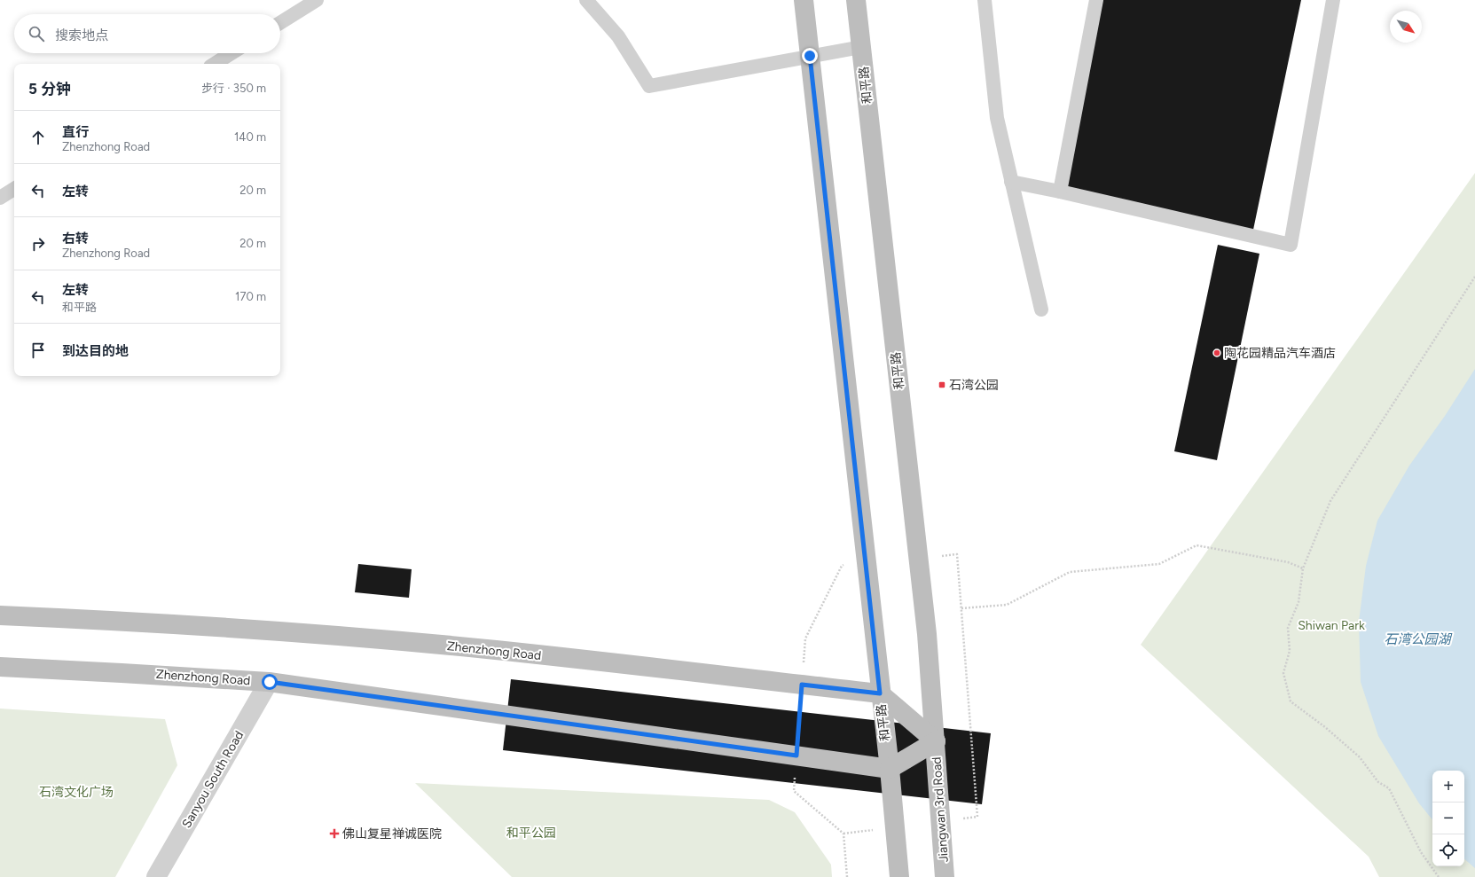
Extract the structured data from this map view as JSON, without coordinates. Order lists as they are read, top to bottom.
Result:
{
  "streets": {
    "main road": ["和平路", "Zhenzhong Road", "Jiangwan 3rd Road"],
    "street": ["Sanyou South Road"]
  },
  "crossings": [
    ["和平路", "Zhenzhong Road"],
    ["和平路", "Jiangwan 3rd Road"],
    ["Zhenzhong Road", "Sanyou South Road"]
  ],
  "water": ["石湾公园湖"],
  "parks": ["Shiwan Park", "石湾文化广场", "和平公园"],
  "places": {
    "other": ["陶花园精品汽车酒店"],
    "transit": ["石湾公园"],
    "health": ["佛山复星禅诚医院"]
  },
  "north": "bottom right",
  "page": {
    "search": "搜索地点",
    "heading": ["5 分钟", "步行 · 350 m"],
    "list": [
      ["直行", "Zhenzhong Road", "140 m"],
      ["左转", "20 m"],
      ["右转", "Zhenzhong Road", "20 m"],
      ["左转", "和平路", "170 m"],
      "到达目的地"
    ],
    "map_buttons": ["+", "−"]
  }
}
